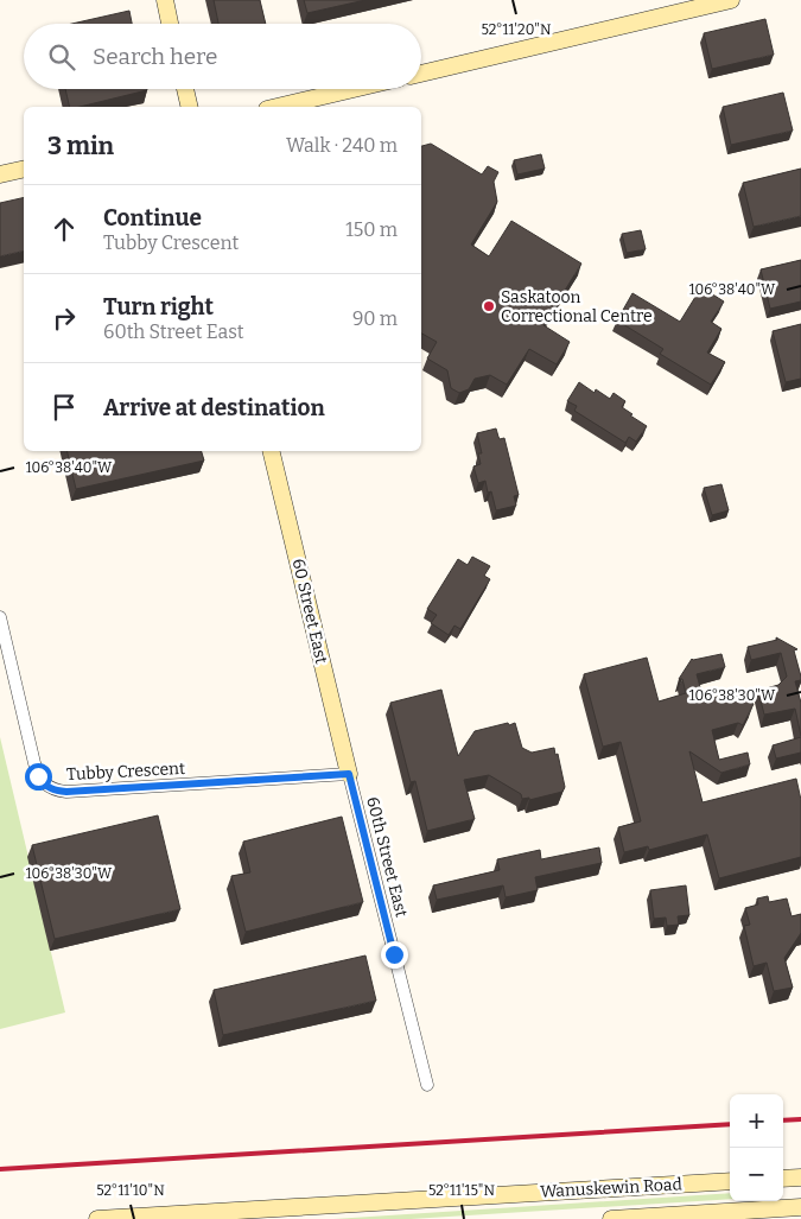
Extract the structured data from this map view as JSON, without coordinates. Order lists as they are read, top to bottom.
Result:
{
  "streets": {
    "street": [
      "60 Street East",
      "Tubby Crescent",
      "60th Street East",
      "Wanuskewin Road"
    ]
  },
  "crossings": [
    ["60 Street East", "Tubby Crescent"],
    ["60 Street East", "60th Street East"],
    ["Tubby Crescent", "60th Street East"]
  ],
  "places": ["Saskatoon Correctional Centre"],
  "page": {
    "search": "Search here",
    "heading": ["3 min", "Walk · 240 m"],
    "list": [
      ["Continue", "Tubby Crescent", "150 m"],
      ["Turn right", "60th Street East", "90 m"],
      "Arrive at destination"
    ],
    "map_buttons": ["+", "−"]
  },
  "coordinates": [
    "52°11'20\"N",
    "106°38'40\"W",
    "106°38'30\"W",
    "52°11'10\"N",
    "52°11'15\"N"
  ]
}
